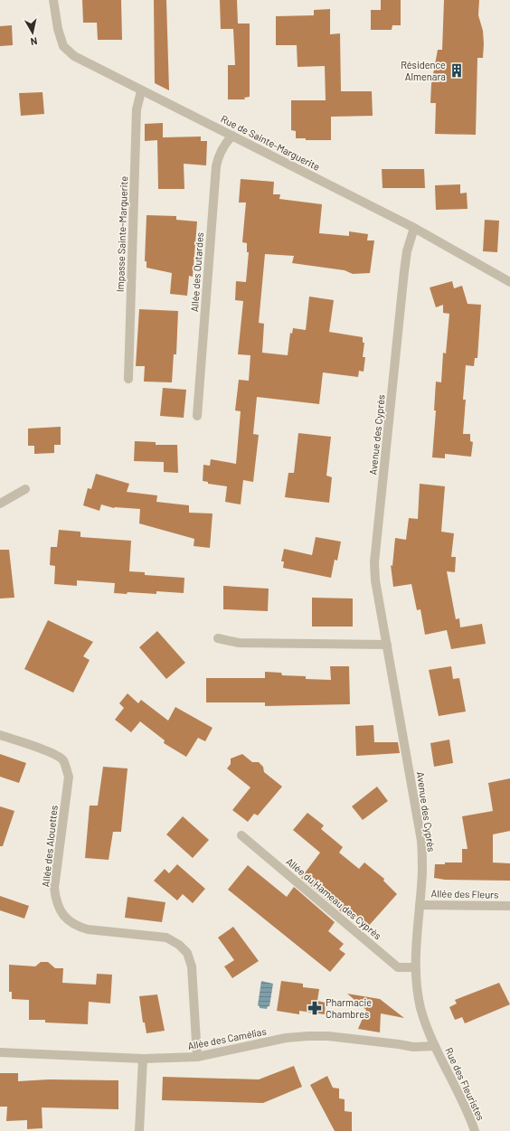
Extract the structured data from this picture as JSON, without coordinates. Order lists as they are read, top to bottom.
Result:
{
  "streets": {
    "street": [
      "Rue de Sainte-Marguerite",
      "Impasse Sainte-Marguerite",
      "Allée des Outardes",
      "Avenue des Cyprès",
      "Allée des Alouettes",
      "Allée des Fleurs",
      "Allée du Hameau des Cyprès",
      "Allée des Camélias",
      "Rue des Fleuristes"
    ]
  },
  "crossings": [
    ["Rue de Sainte-Marguerite", "Impasse Sainte-Marguerite"],
    ["Rue de Sainte-Marguerite", "Allée des Outardes"],
    ["Rue de Sainte-Marguerite", "Avenue des Cyprès"],
    ["Avenue des Cyprès", "Allée des Fleurs"],
    ["Avenue des Cyprès", "Allée du Hameau des Cyprès"],
    ["Avenue des Cyprès", "Allée des Camélias"],
    ["Avenue des Cyprès", "Rue des Fleuristes"],
    ["Allée des Alouettes", "Allée des Camélias"],
    ["Allée des Camélias", "Rue des Fleuristes"]
  ],
  "places": {
    "building": ["Résidence Almenara"],
    "pharmacy": ["Pharmacie Chambres"]
  },
  "north": "bottom"
}
